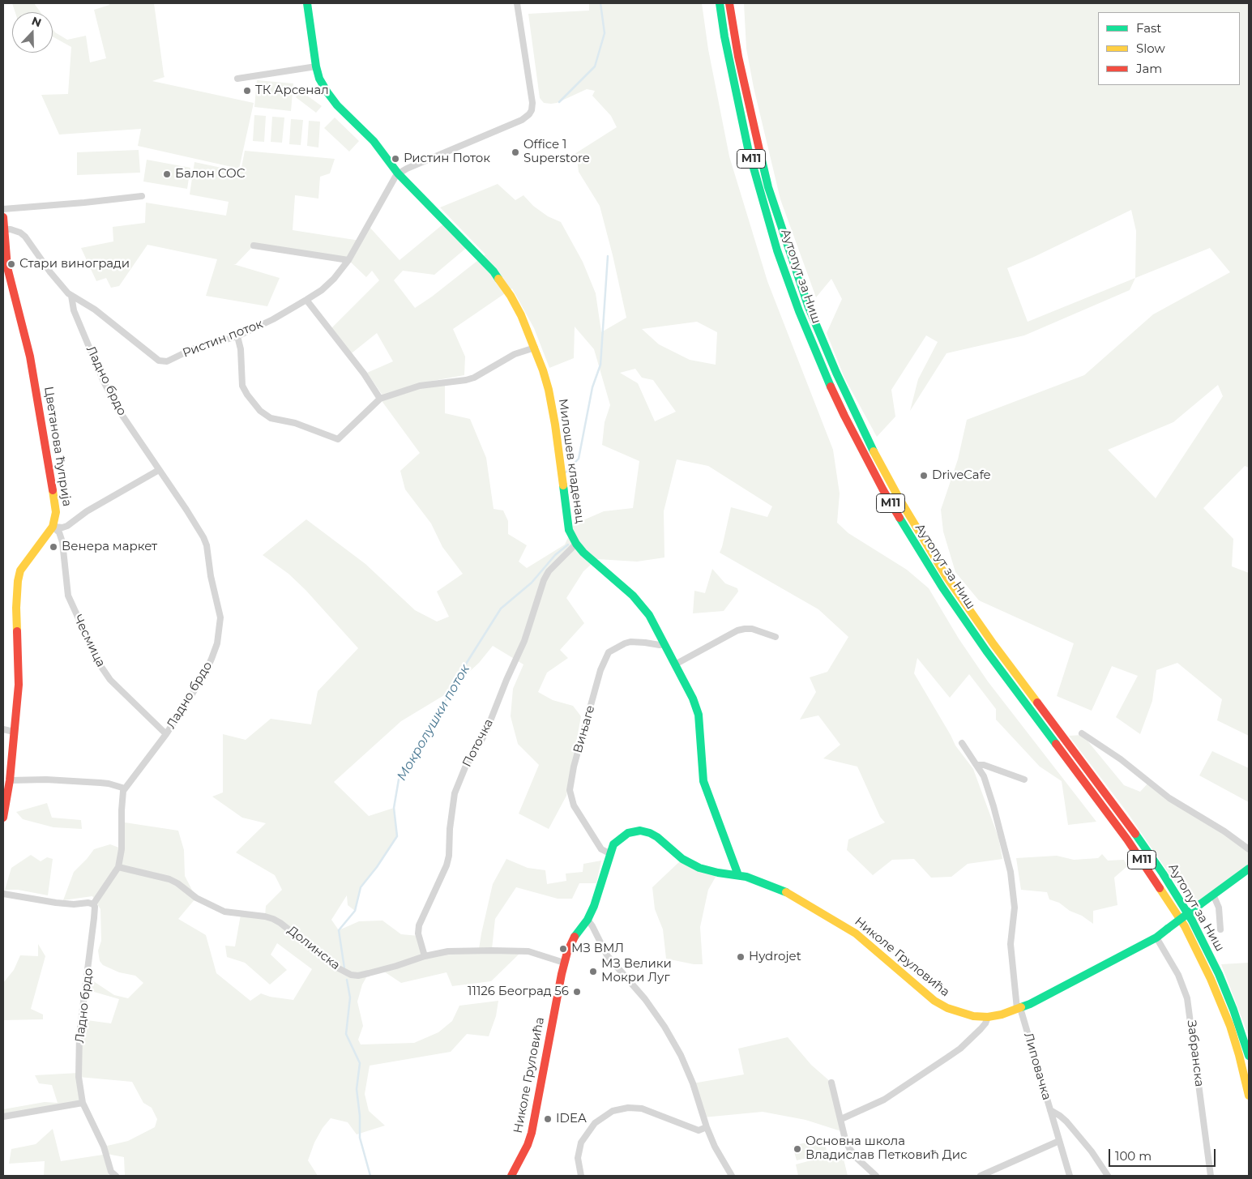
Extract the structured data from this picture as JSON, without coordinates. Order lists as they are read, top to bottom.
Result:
{
  "streets": {
    "main road": [
      "M11",
      "Аутопут за Ниш",
      "Цветанова ћуприја",
      "Милошев кладенац",
      "Николе Груловића"
    ],
    "street": [
      "Ристин поток",
      "Ладно брдо",
      "Чесмица",
      "Вињаге",
      "Поточка",
      "Долинска",
      "Забранска",
      "Липовачка"
    ]
  },
  "crossings": [
    ["Ристин поток", "Ладно брдо"],
    ["Ристин поток", "Милошев кладенац"],
    ["Ладно брдо", "Чесмица"],
    ["Ладно брдо", "Долинска"],
    ["Цветанова ћуприја", "Чесмица"],
    ["Милошев кладенац", "Вињаге"],
    ["Милошев кладенац", "Поточка"],
    ["Милошев кладенац", "Николе Груловића"],
    ["Вињаге", "Николе Груловића"],
    ["Поточка", "Долинска"],
    ["Долинска", "Николе Груловића"],
    ["Николе Груловића", "Забранска"],
    ["Николе Груловића", "Липовачка"]
  ],
  "water": ["Мокролушки поток"],
  "places": [
    "ТК Арсенал",
    "Office 1 Superstore",
    "Ристин Поток",
    "Балон СОС",
    "Стари виногради",
    "DriveCafe",
    "Венера маркет",
    "МЗ ВМЛ",
    "Hydrojet",
    "МЗ Велики Мокри Луг",
    "11126 Београд 56",
    "IDEA",
    "Основна школа Владислав Петковић Дис"
  ],
  "legend": ["Fast", "Slow", "Jam"],
  "scale_bar": "100 m",
  "north": "top"
}
